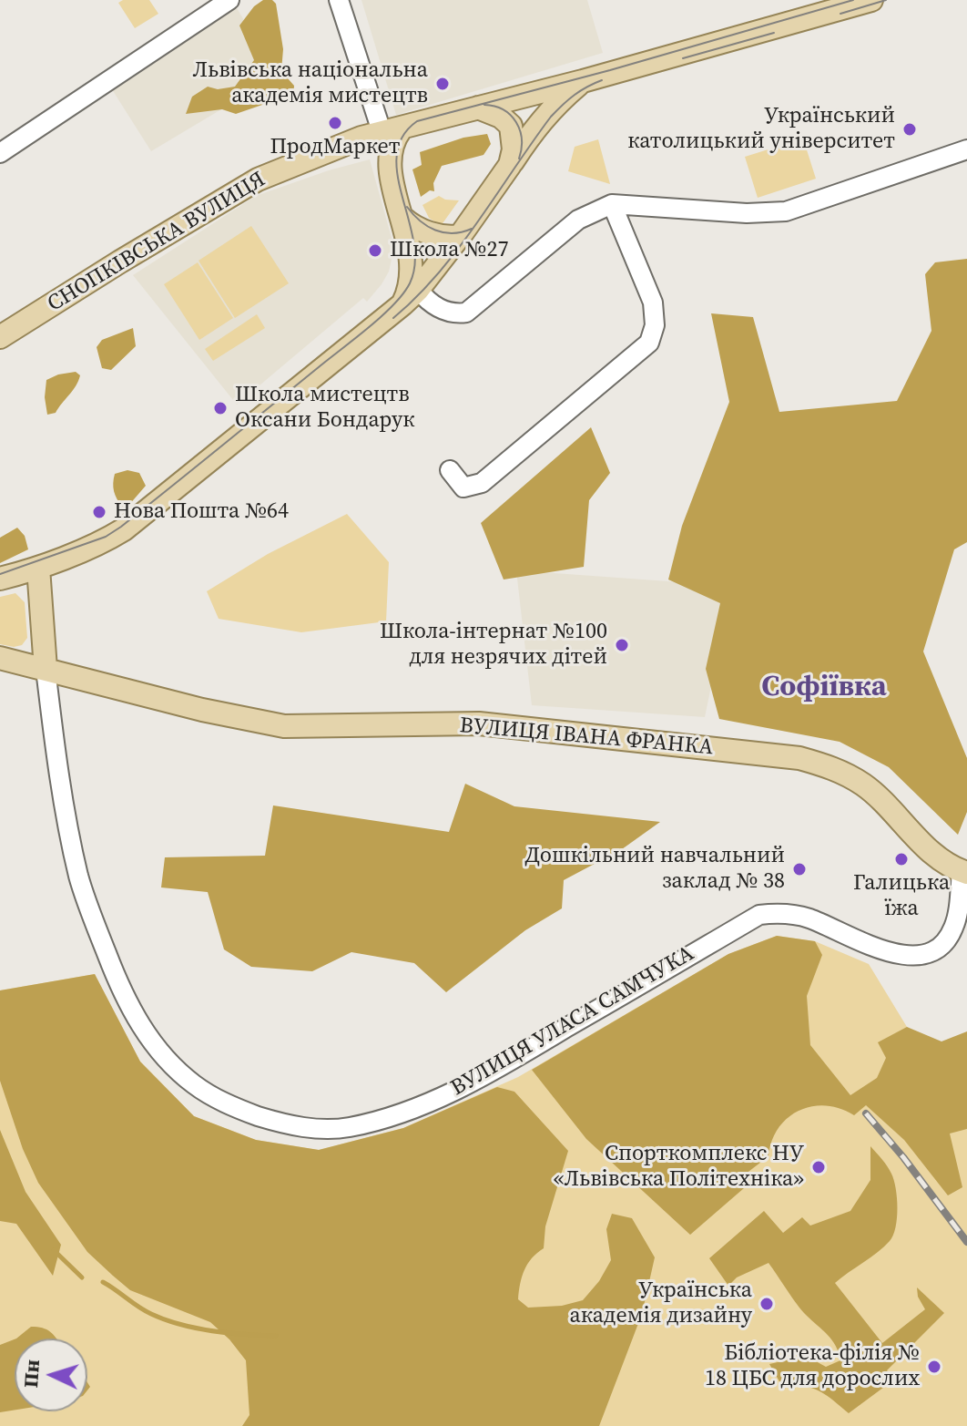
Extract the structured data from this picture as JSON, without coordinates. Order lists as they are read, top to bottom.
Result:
{
  "streets": {
    "main road": ["СНОПКІВСЬКА ВУЛИЦЯ", "ВУЛИЦЯ ІВАНА ФРАНКА", "ВУЛИЦЯ УЛАСА САМЧУКА"]
  },
  "crossings": [
    ["ВУЛИЦЯ ІВАНА ФРАНКА", "ВУЛИЦЯ УЛАСА САМЧУКА"]
  ],
  "districts": ["Софіївка"],
  "places": [
    "Львівська національна академія мистецтв",
    "ПродМаркет",
    "Український католицький університет",
    "Школа №27",
    "Школа мистецтв Оксани Бондарук",
    "Нова Пошта №64",
    "Школа-інтернат №100 для незрячих дітей",
    "Галицька їжа",
    "Дошкільний навчальний заклад № 38",
    "Спорткомплекс НУ «Львівська Політехніка»",
    "Українська академія дизайну",
    "Бібліотека-філія № 18 ЦБС для дорослих"
  ],
  "north": "left"
}
